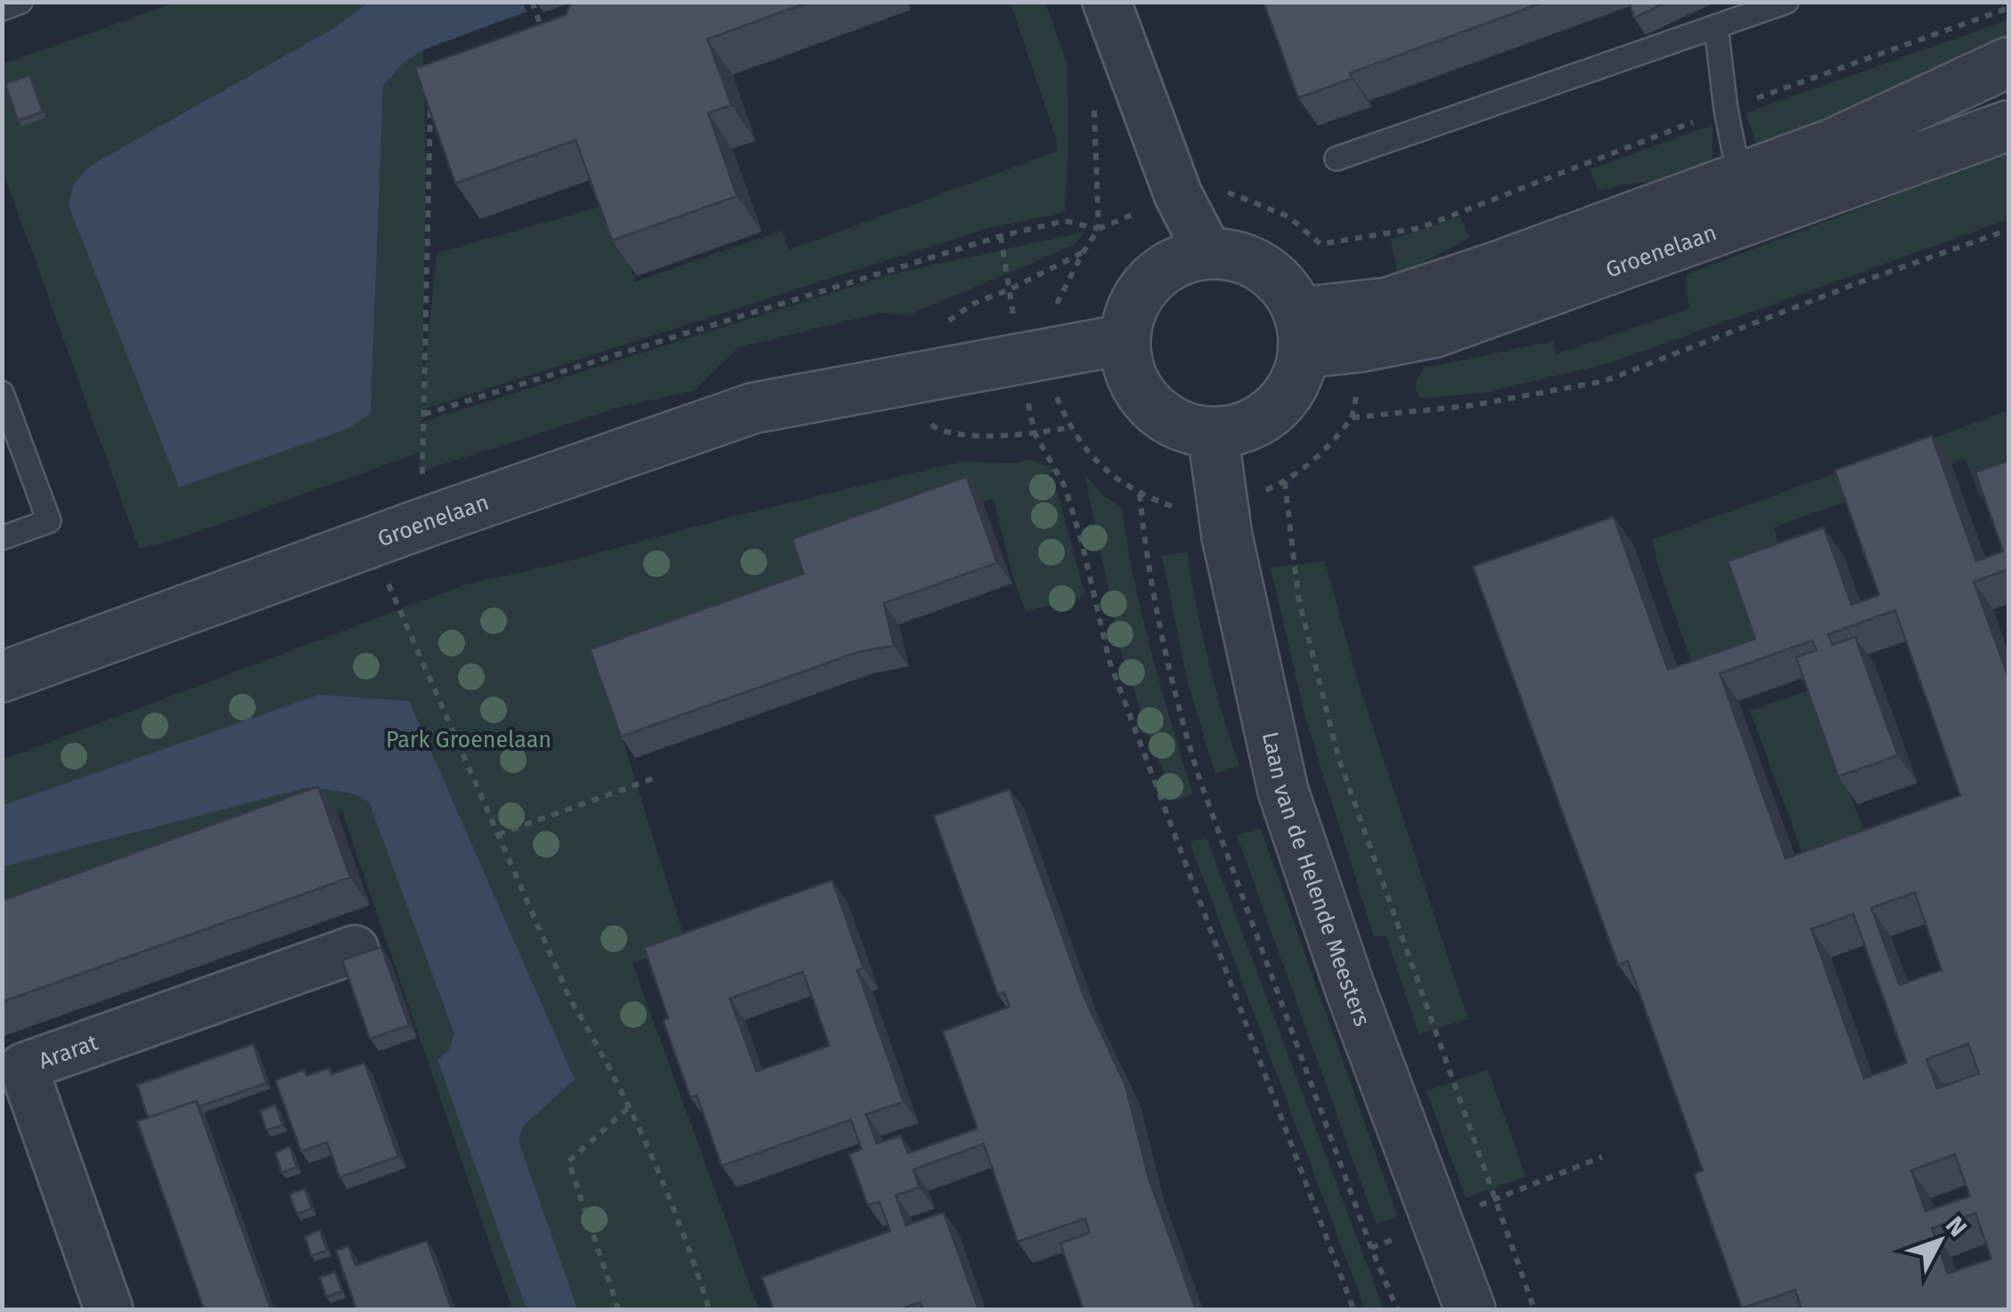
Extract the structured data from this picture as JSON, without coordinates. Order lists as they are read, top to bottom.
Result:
{
  "streets": {
    "street": ["Groenelaan", "Laan van de Helende Meesters", "Ararat"]
  },
  "crossings": [
    ["Groenelaan", "Laan van de Helende Meesters"]
  ],
  "parks": ["Park Groenelaan"],
  "north": "top right"
}
